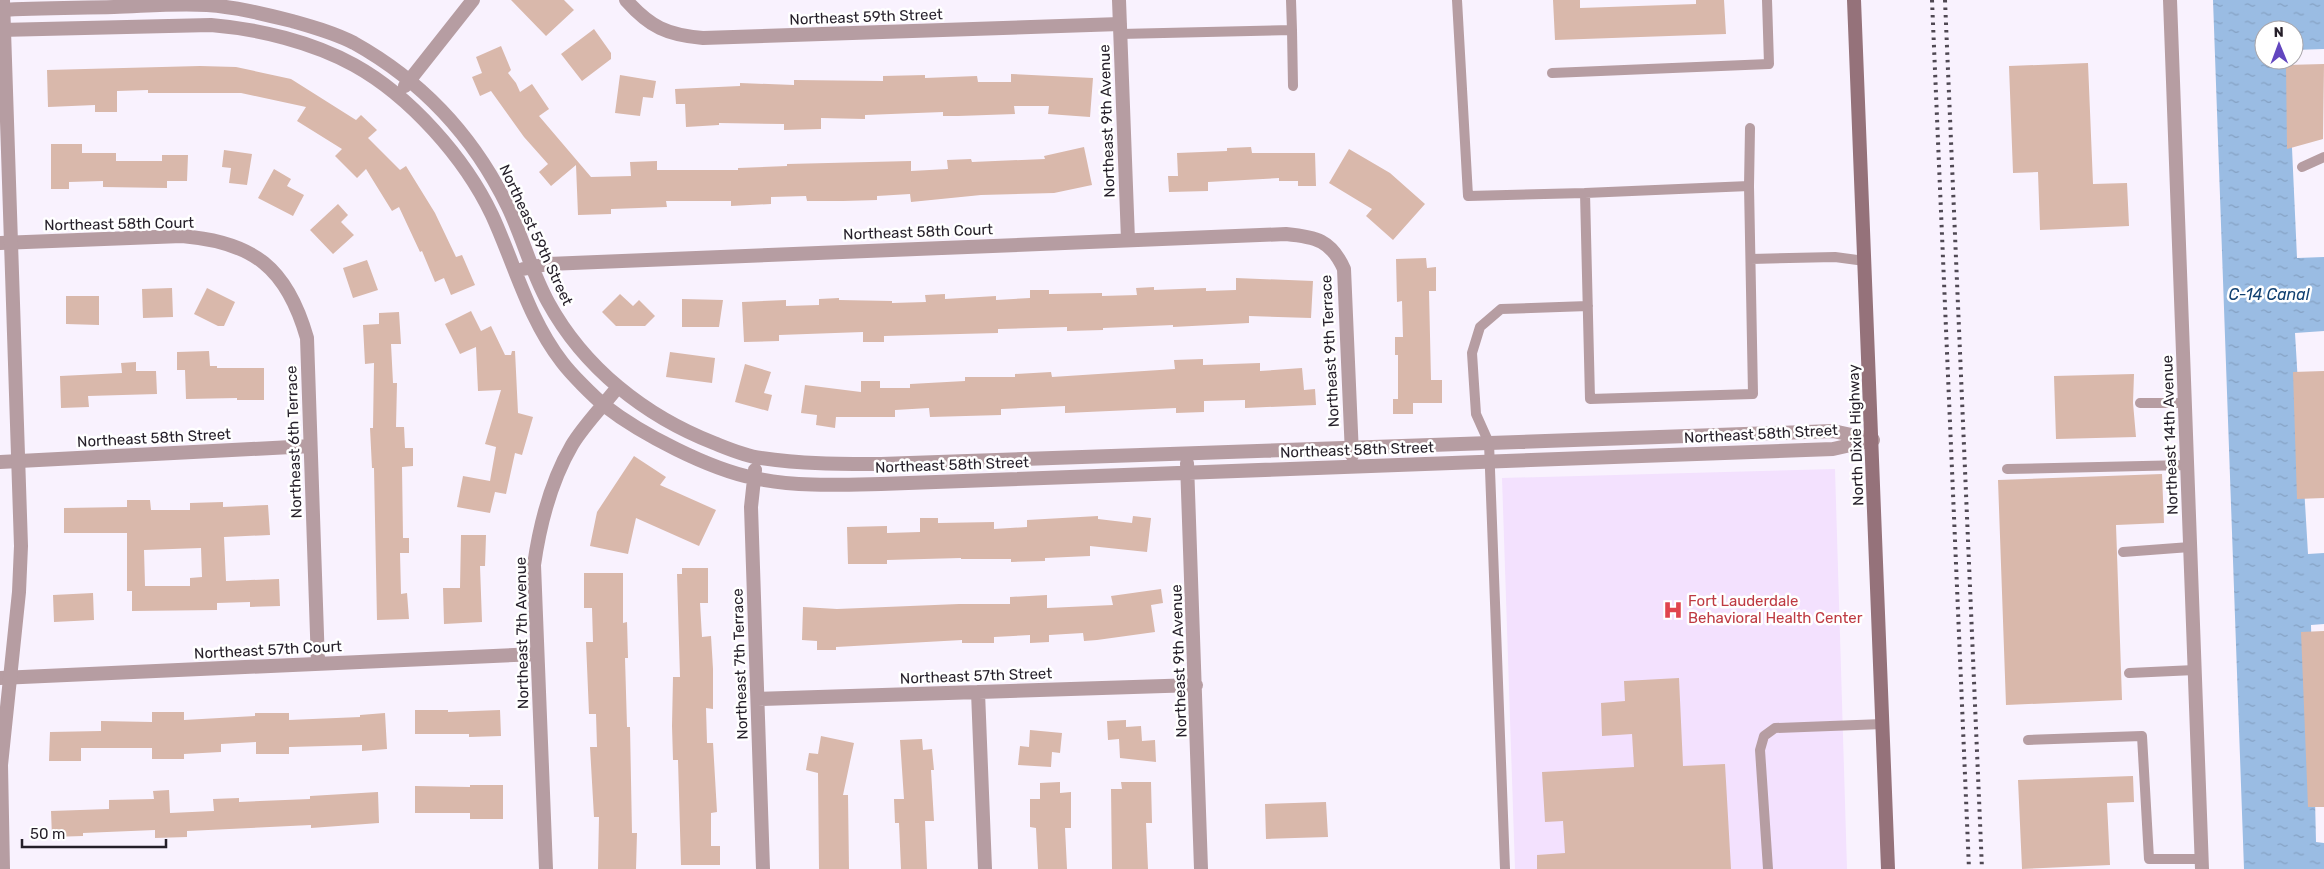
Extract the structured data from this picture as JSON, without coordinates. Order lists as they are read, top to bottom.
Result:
{
  "streets": {
    "main road": ["North Dixie Highway"],
    "street": [
      "Northeast 59th Street",
      "Northeast 9th Avenue",
      "Northeast 58th Court",
      "Northeast 9th Terrace",
      "Northeast 58th Street",
      "Northeast 14th Avenue",
      "Northeast 6th Terrace",
      "Northeast 7th Avenue",
      "Northeast 57th Court",
      "Northeast 7th Terrace",
      "Northeast 57th Street"
    ]
  },
  "crossings": [
    ["Northeast 59th Street", "Northeast 9th Avenue"],
    ["Northeast 59th Street", "Northeast 58th Court"],
    ["Northeast 59th Street", "Northeast 58th Street"],
    ["Northeast 59th Street", "Northeast 7th Avenue"],
    ["Northeast 9th Avenue", "Northeast 58th Court"],
    ["Northeast 9th Avenue", "Northeast 58th Street"],
    ["Northeast 9th Avenue", "Northeast 57th Street"],
    ["Northeast 58th Court", "Northeast 9th Terrace"],
    ["Northeast 58th Court", "Northeast 6th Terrace"],
    ["Northeast 9th Terrace", "Northeast 58th Street"],
    ["Northeast 58th Street", "North Dixie Highway"],
    ["Northeast 58th Street", "Northeast 6th Terrace"],
    ["Northeast 58th Street", "Northeast 7th Avenue"],
    ["Northeast 58th Street", "Northeast 7th Terrace"],
    ["Northeast 6th Terrace", "Northeast 57th Court"],
    ["Northeast 7th Avenue", "Northeast 57th Court"],
    ["Northeast 7th Terrace", "Northeast 57th Street"]
  ],
  "water": ["C-14 Canal"],
  "places": {
    "hospital": ["Fort Lauderdale Behavioral Health Center"]
  },
  "scale_bar": "50 m",
  "north": "top"
}
